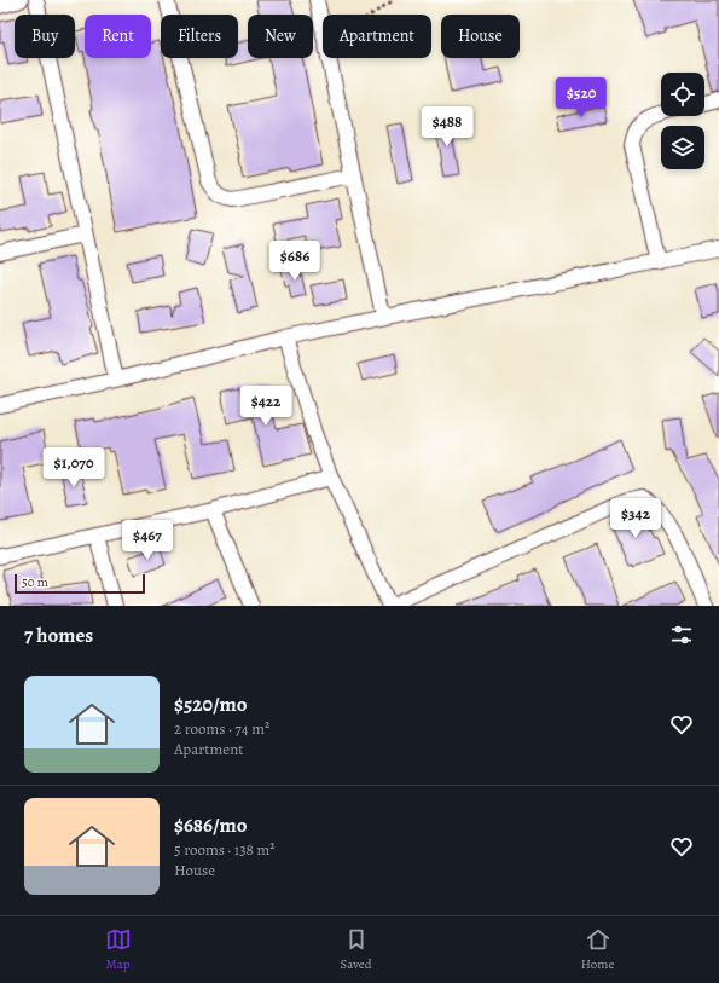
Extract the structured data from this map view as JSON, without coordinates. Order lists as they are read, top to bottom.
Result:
{
  "scale_bar": "50 m",
  "page": {
    "chip": [
      "Buy",
      "Rent",
      "Filters",
      "New",
      "Apartment",
      "House"
    ],
    "price": [
      "$520",
      "$488",
      "$686",
      "$422",
      "$1,070",
      "$342",
      "$467"
    ],
    "scale": "50 m",
    "heading": "7 homes",
    "list": [
      {
        "name": "$520/mo",
        "note": "2 rooms · 74 m² · Apartment"
      },
      {
        "name": "$686/mo",
        "note": "5 rooms · 138 m² · House"
      }
    ],
    "tabs": ["Map", "Saved", "Home"]
  }
}
